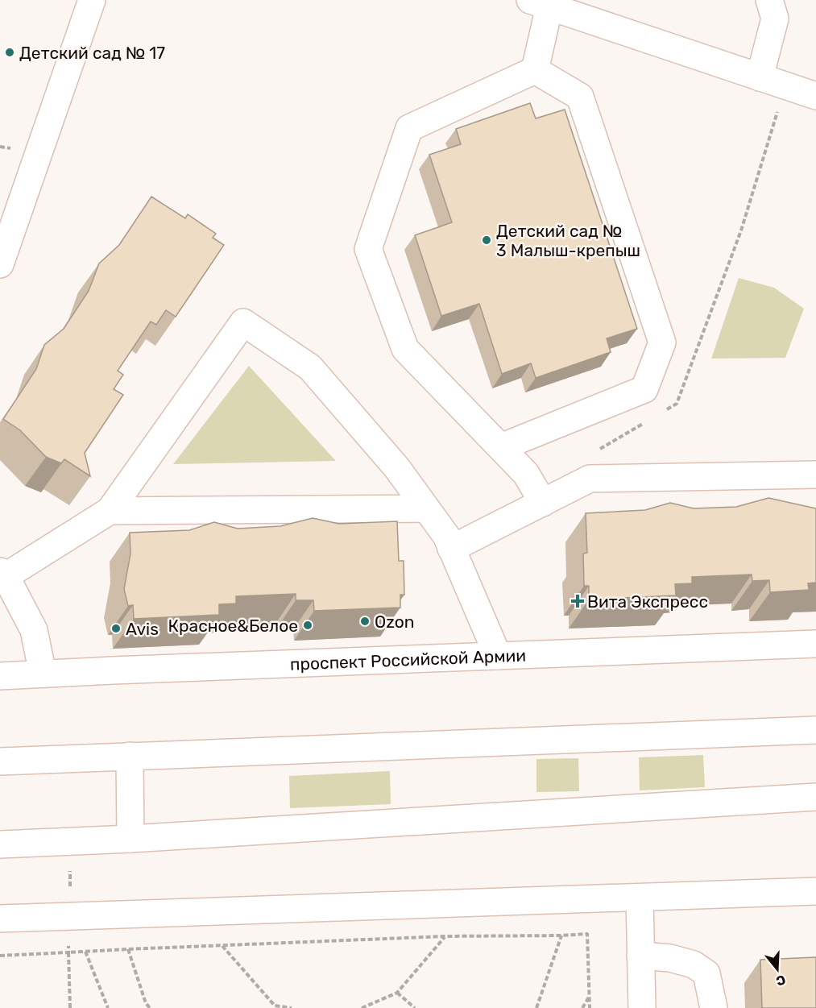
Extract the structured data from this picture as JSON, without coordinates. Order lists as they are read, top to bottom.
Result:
{
  "streets": {
    "street": ["проспект Российской Армии"]
  },
  "places": {
    "other": [
      "Детский сад № 17",
      "Детский сад № 3 Малыш-крепыш",
      "Ozon",
      "Красное&Белое",
      "Avis"
    ],
    "health": ["Вита Экспресс"]
  },
  "north": "bottom"
}
